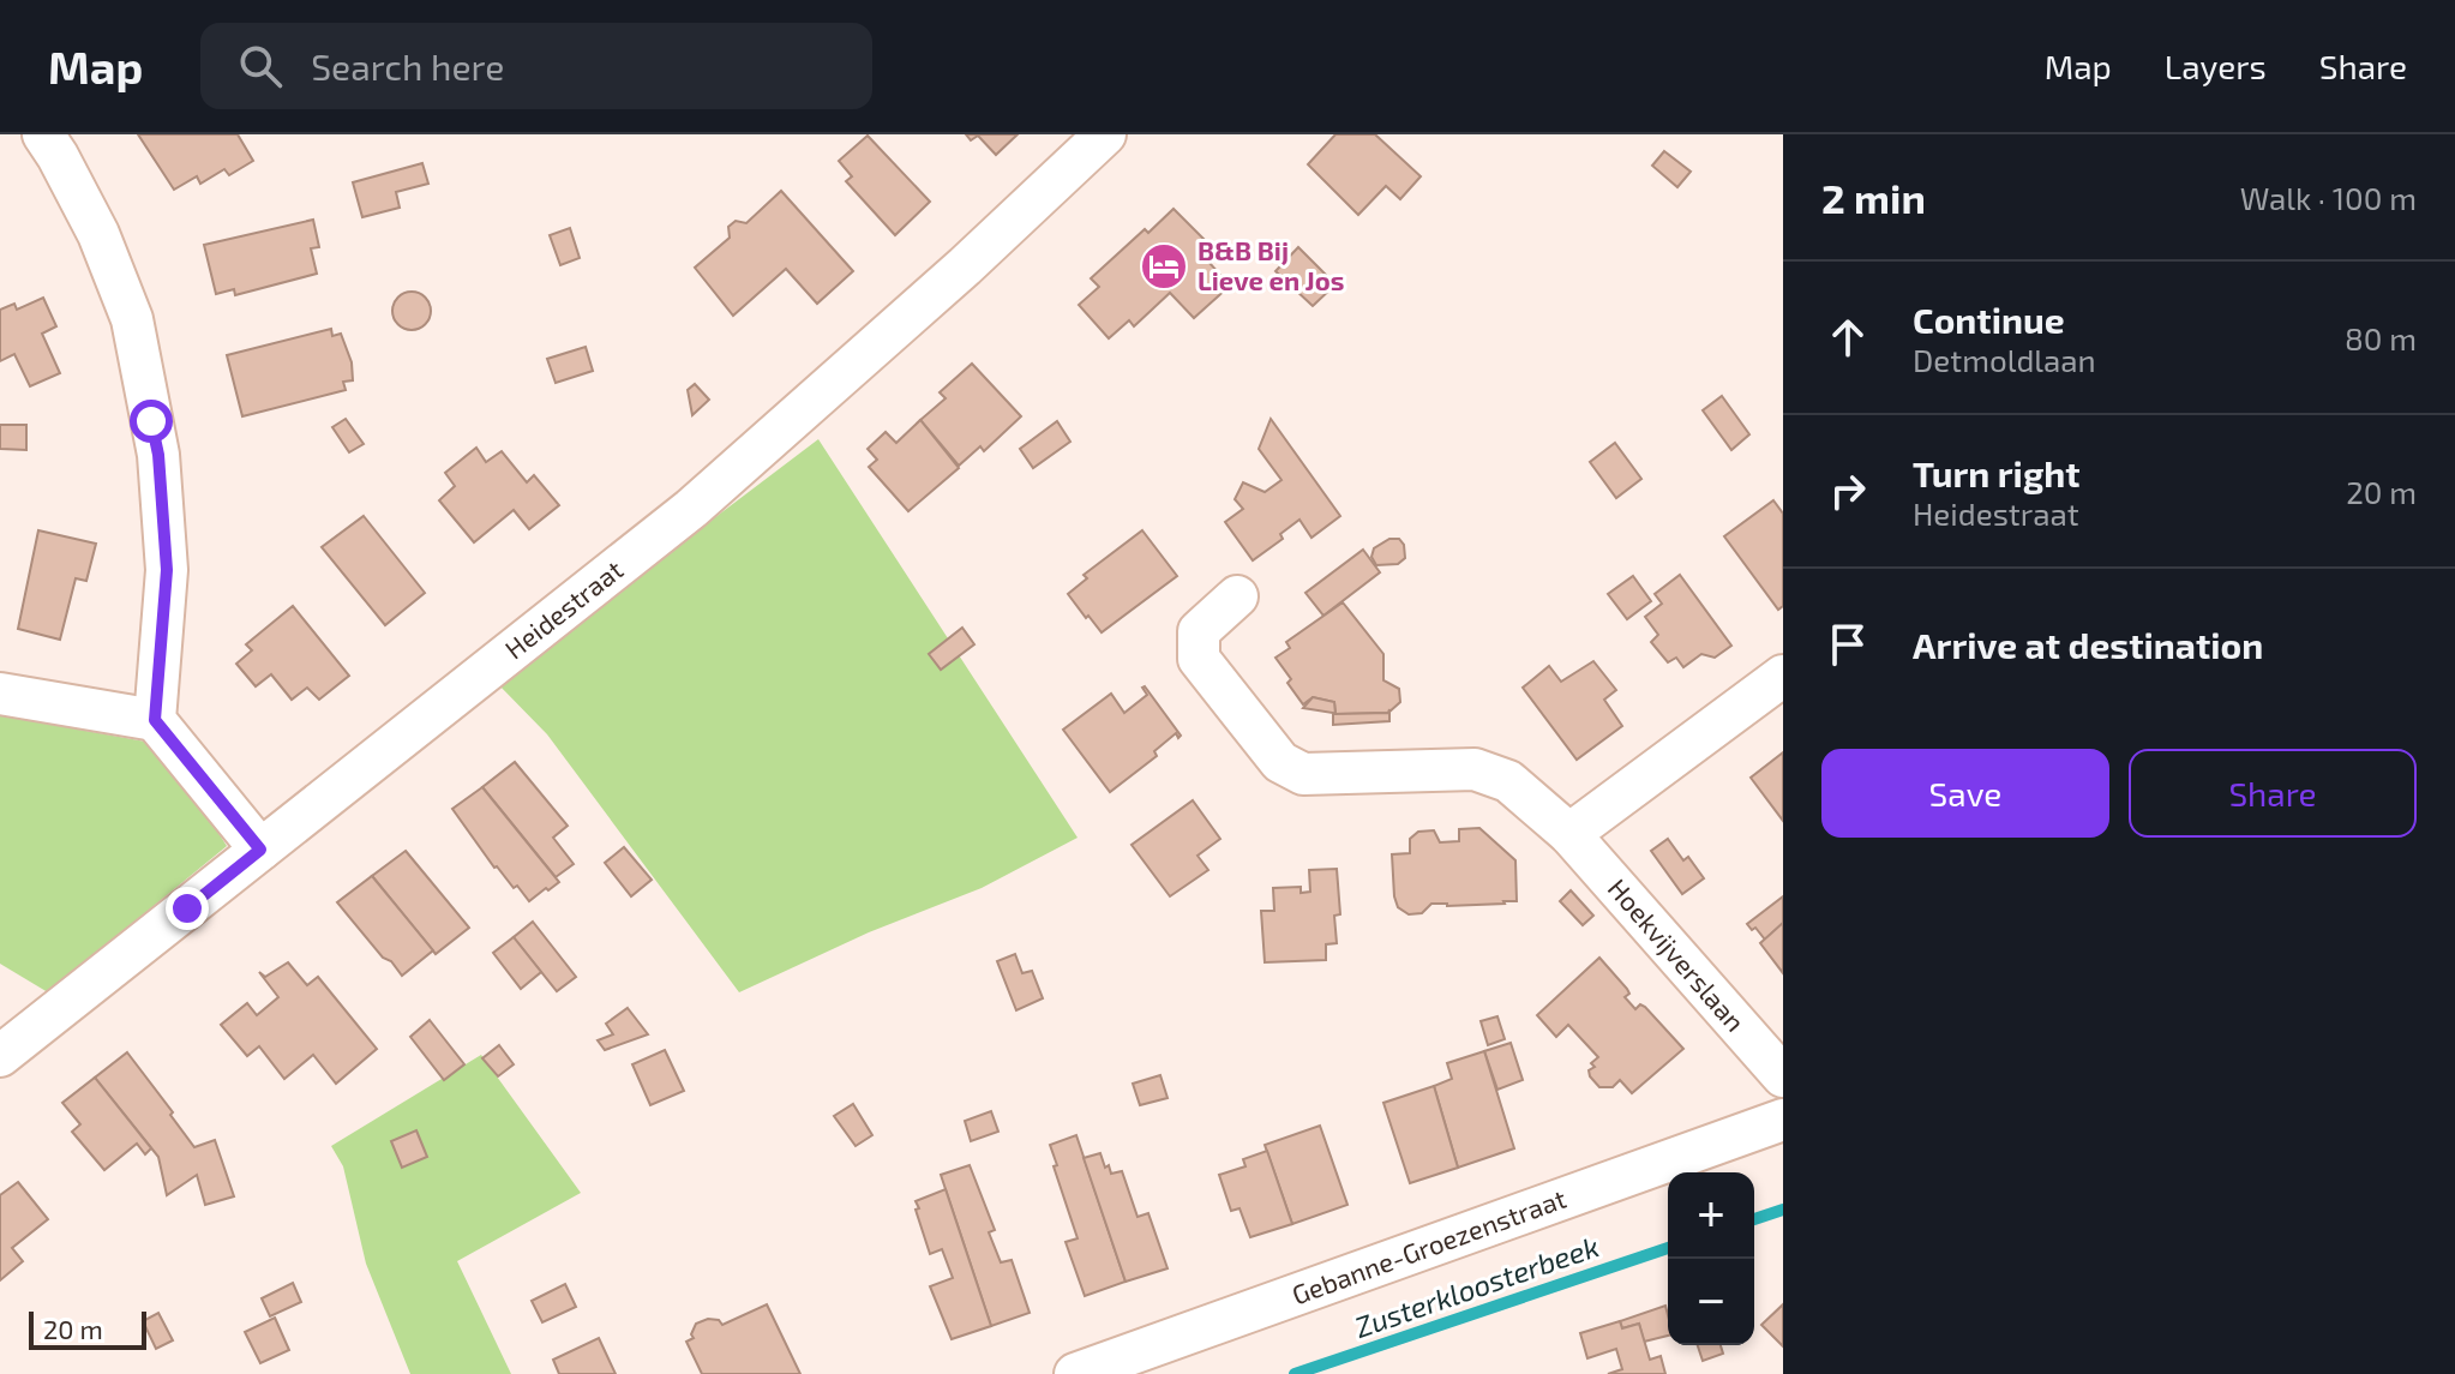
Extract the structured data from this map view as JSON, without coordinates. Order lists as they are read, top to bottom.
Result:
{
  "streets": {
    "street": ["Heidestraat", "Hoekvijverslaan", "Gebanne-Groezenstraat"]
  },
  "water": ["Zusterkloosterbeek"],
  "places": {
    "hotel": ["B&B Bij Lieve en Jos"]
  },
  "scale_bar": "20 m",
  "page": {
    "header": "Map",
    "search": "Search here",
    "nav": ["Map", "Layers", "Share"],
    "heading": ["2 min", "Walk · 100 m"],
    "list": [
      ["Continue", "Detmoldlaan", "80 m"],
      ["Turn right", "Heidestraat", "20 m"],
      "Arrive at destination"
    ],
    "buttons": ["Save", "Share"],
    "map_buttons": ["+", "−"],
    "scale": "20 m"
  }
}
